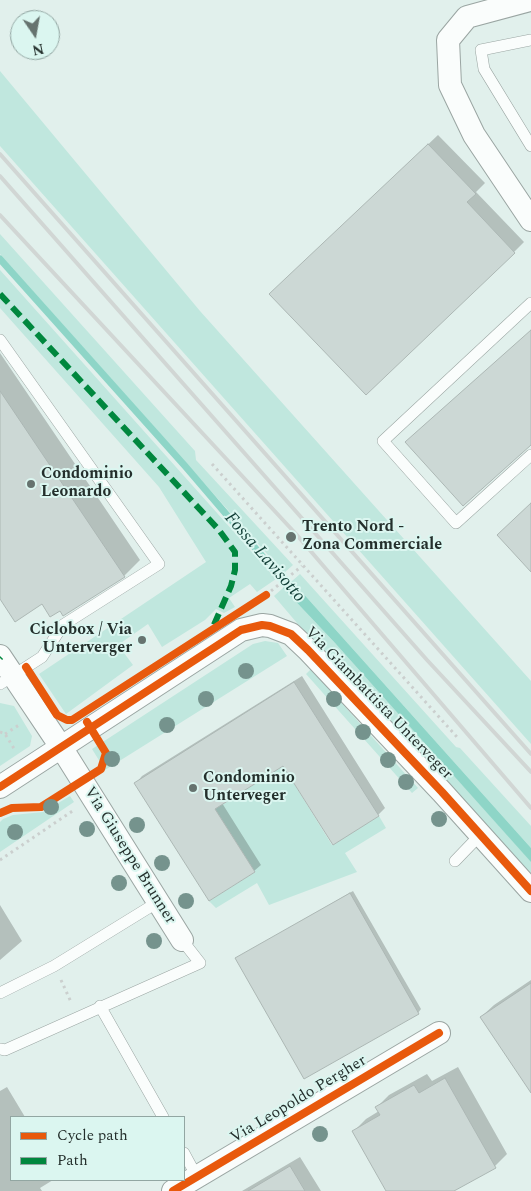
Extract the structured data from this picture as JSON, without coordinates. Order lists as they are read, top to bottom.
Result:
{
  "streets": {
    "street": ["Via Giambattista Unterveger", "Via Giuseppe Brunner", "Via Leopoldo Pergher"]
  },
  "crossings": [
    ["Via Giambattista Unterveger", "Via Giuseppe Brunner"]
  ],
  "water": ["Fossa Lavisotto"],
  "places": [
    "Condominio Leonardo",
    "Trento Nord - Zona Commerciale",
    "Ciclobox / Via Unterverger",
    "Condominio Unterveger"
  ],
  "legend": ["Cycle path", "Path"],
  "north": "bottom"
}
